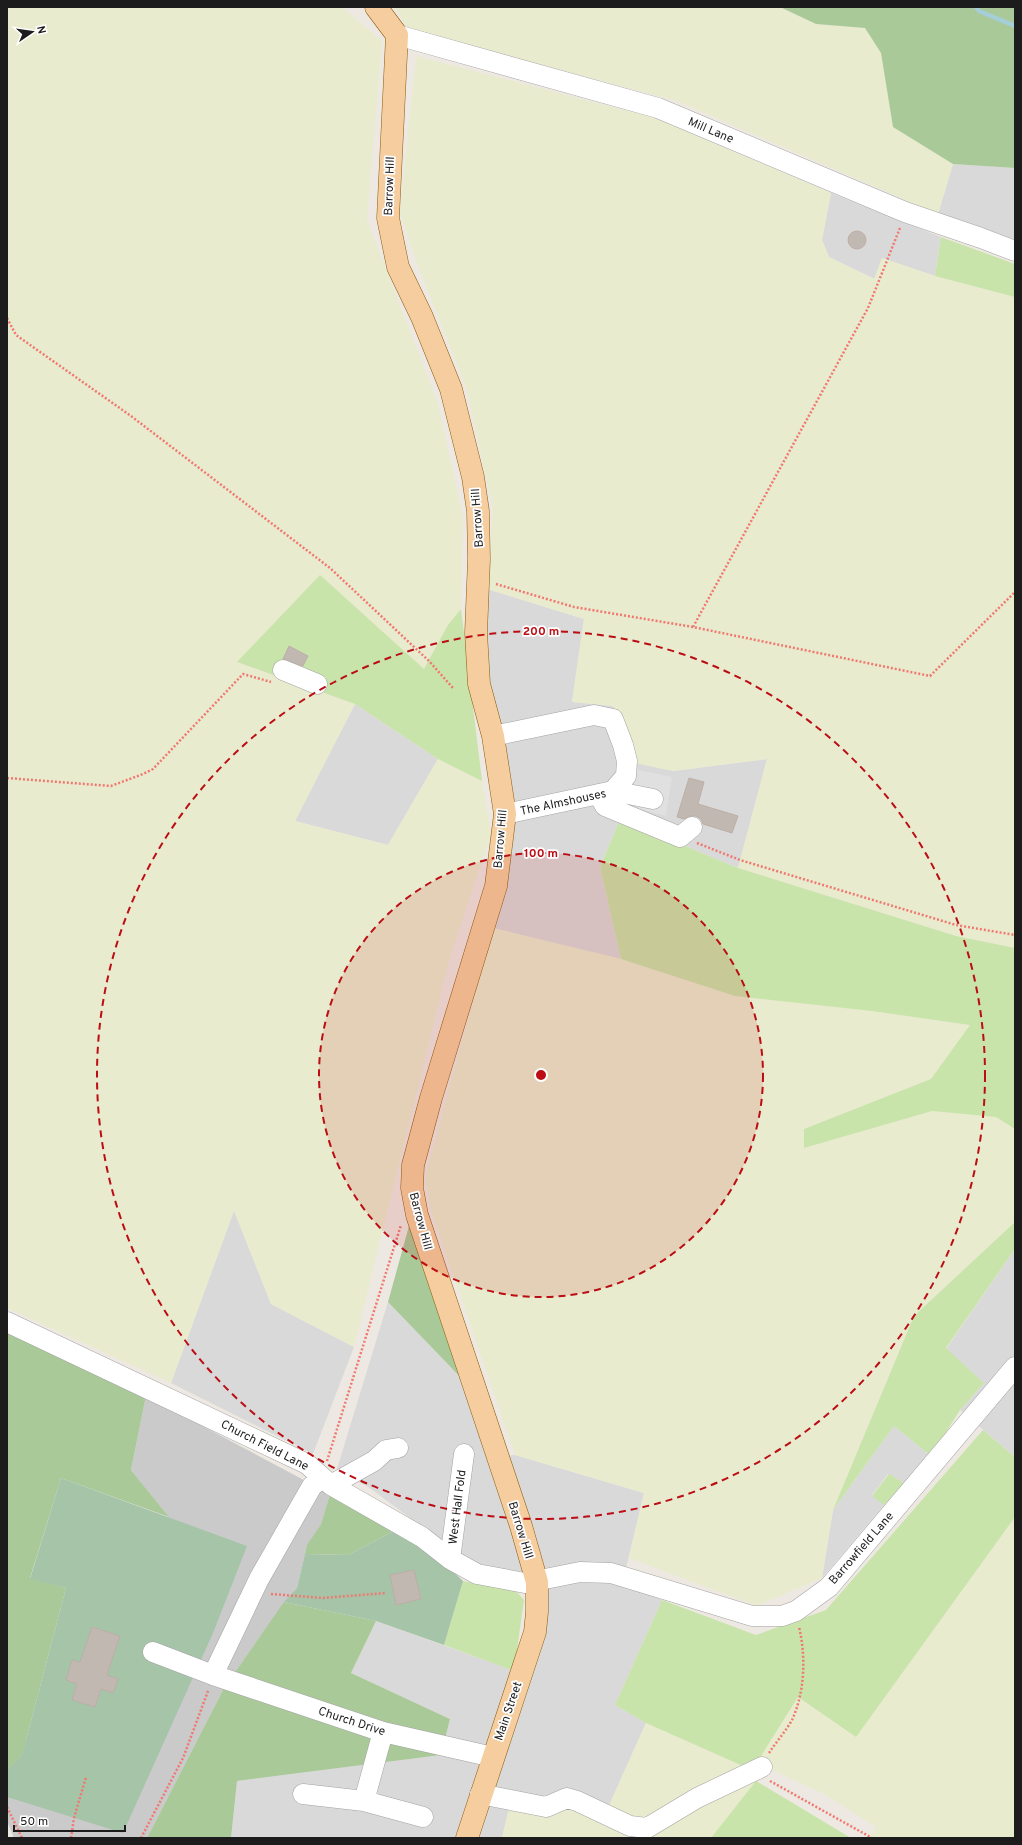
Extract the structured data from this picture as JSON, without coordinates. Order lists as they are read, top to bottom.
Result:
{
  "streets": {
    "main road": ["Barrow Hill", "Main Street"],
    "street": [
      "Mill Lane",
      "The Almshouses",
      "Church Field Lane",
      "West Hall Fold",
      "Barrowfield Lane",
      "Church Drive"
    ]
  },
  "crossings": [
    ["Mill Lane", "Barrow Hill"],
    ["Barrow Hill", "The Almshouses"],
    ["Barrow Hill", "Church Field Lane"],
    ["Barrow Hill", "Barrowfield Lane"],
    ["Barrow Hill", "Main Street"],
    ["Church Field Lane", "West Hall Fold"],
    ["Church Field Lane", "Barrowfield Lane"],
    ["Church Field Lane", "Main Street"],
    ["Barrowfield Lane", "Main Street"],
    ["Main Street", "Church Drive"]
  ],
  "scale_bar": "50 m",
  "north": "right",
  "rings": ["200 m", "100 m"]
}
